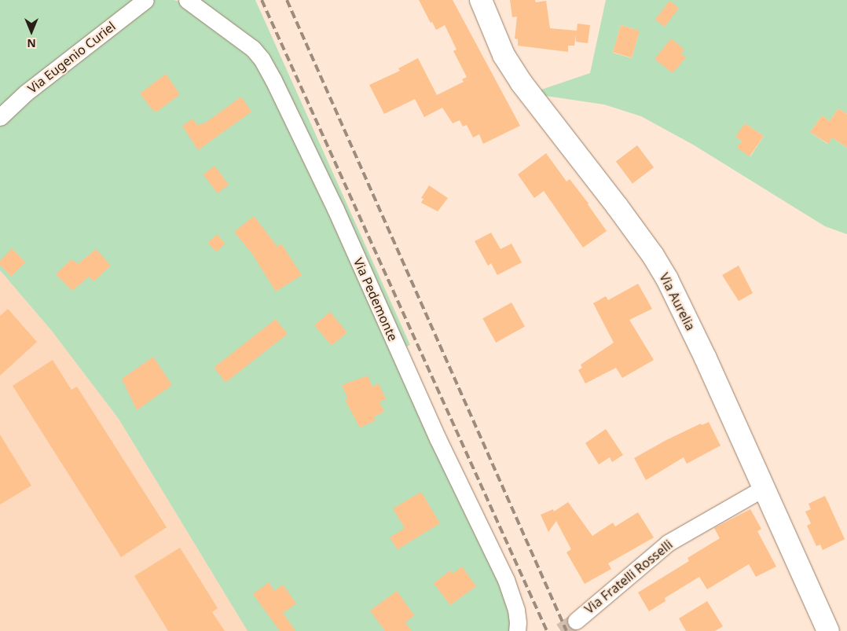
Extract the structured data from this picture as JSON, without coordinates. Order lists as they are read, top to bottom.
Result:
{
  "streets": {
    "main road": ["Via Aurelia"],
    "street": ["Via Eugenio Curiel", "Via Pedemonte", "Via Fratelli Rosselli"]
  },
  "crossings": [
    ["Via Aurelia", "Via Fratelli Rosselli"]
  ],
  "north": "bottom"
}
